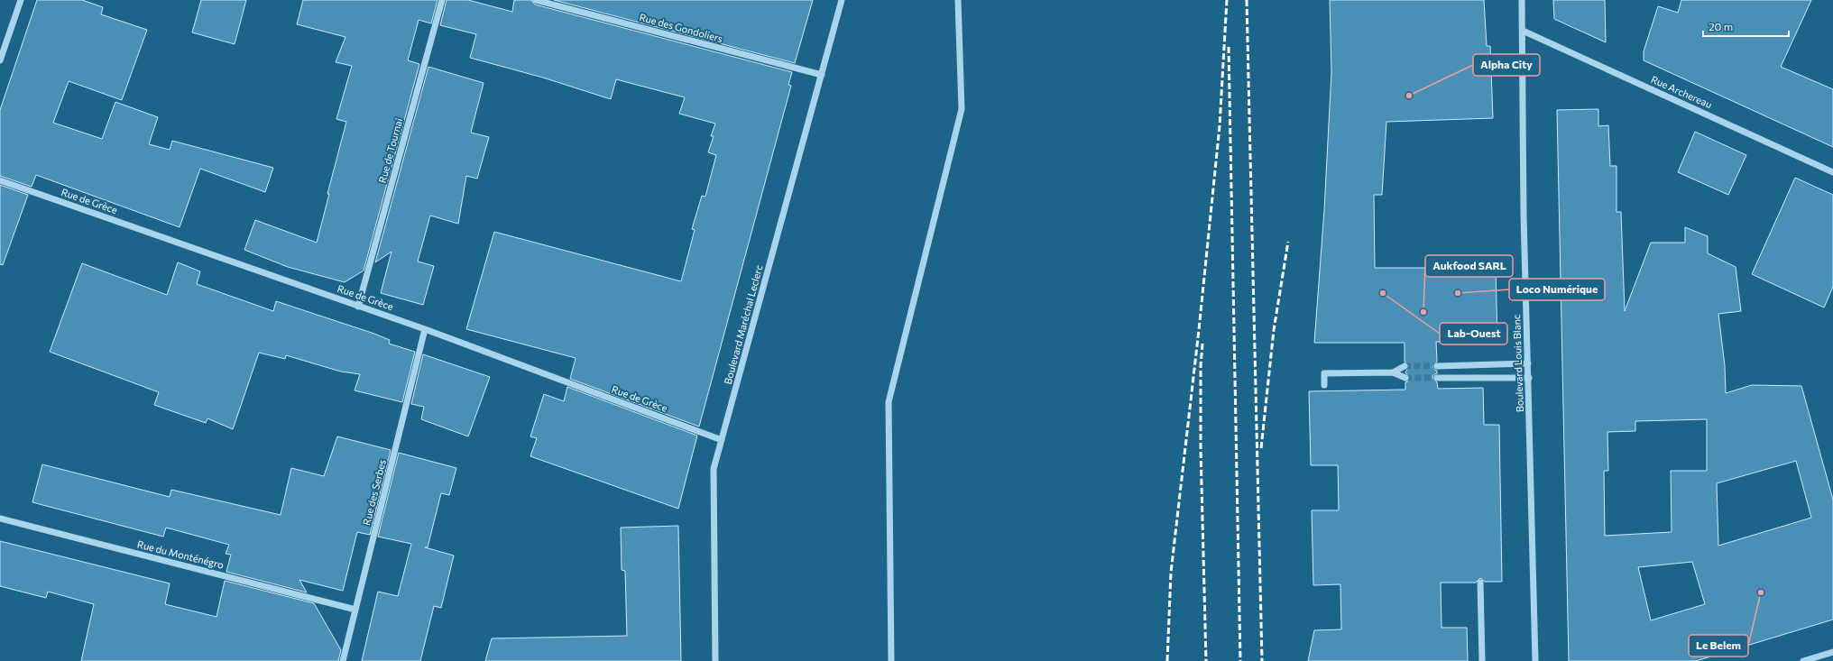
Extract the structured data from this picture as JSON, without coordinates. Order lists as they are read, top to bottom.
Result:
{
  "streets": {
    "street": [
      "Rue des Gondoliers",
      "Rue Archereau",
      "Rue de Tournai",
      "Rue de Grèce",
      "Boulevard Maréchal Leclerc",
      "Boulevard Louis Blanc",
      "Rue des Serbes",
      "Rue du Monténégro"
    ]
  },
  "crossings": [
    ["Rue des Gondoliers", "Boulevard Maréchal Leclerc"],
    ["Rue Archereau", "Boulevard Louis Blanc"],
    ["Rue de Tournai", "Rue de Grèce"],
    ["Rue de Grèce", "Boulevard Maréchal Leclerc"],
    ["Rue de Grèce", "Rue des Serbes"],
    ["Rue des Serbes", "Rue du Monténégro"]
  ],
  "places": [
    "Alpha City",
    "Lab-Ouest",
    "Loco Numérique",
    "Aukfood SARL",
    "Le Belem"
  ],
  "scale_bar": "20 m"
}
